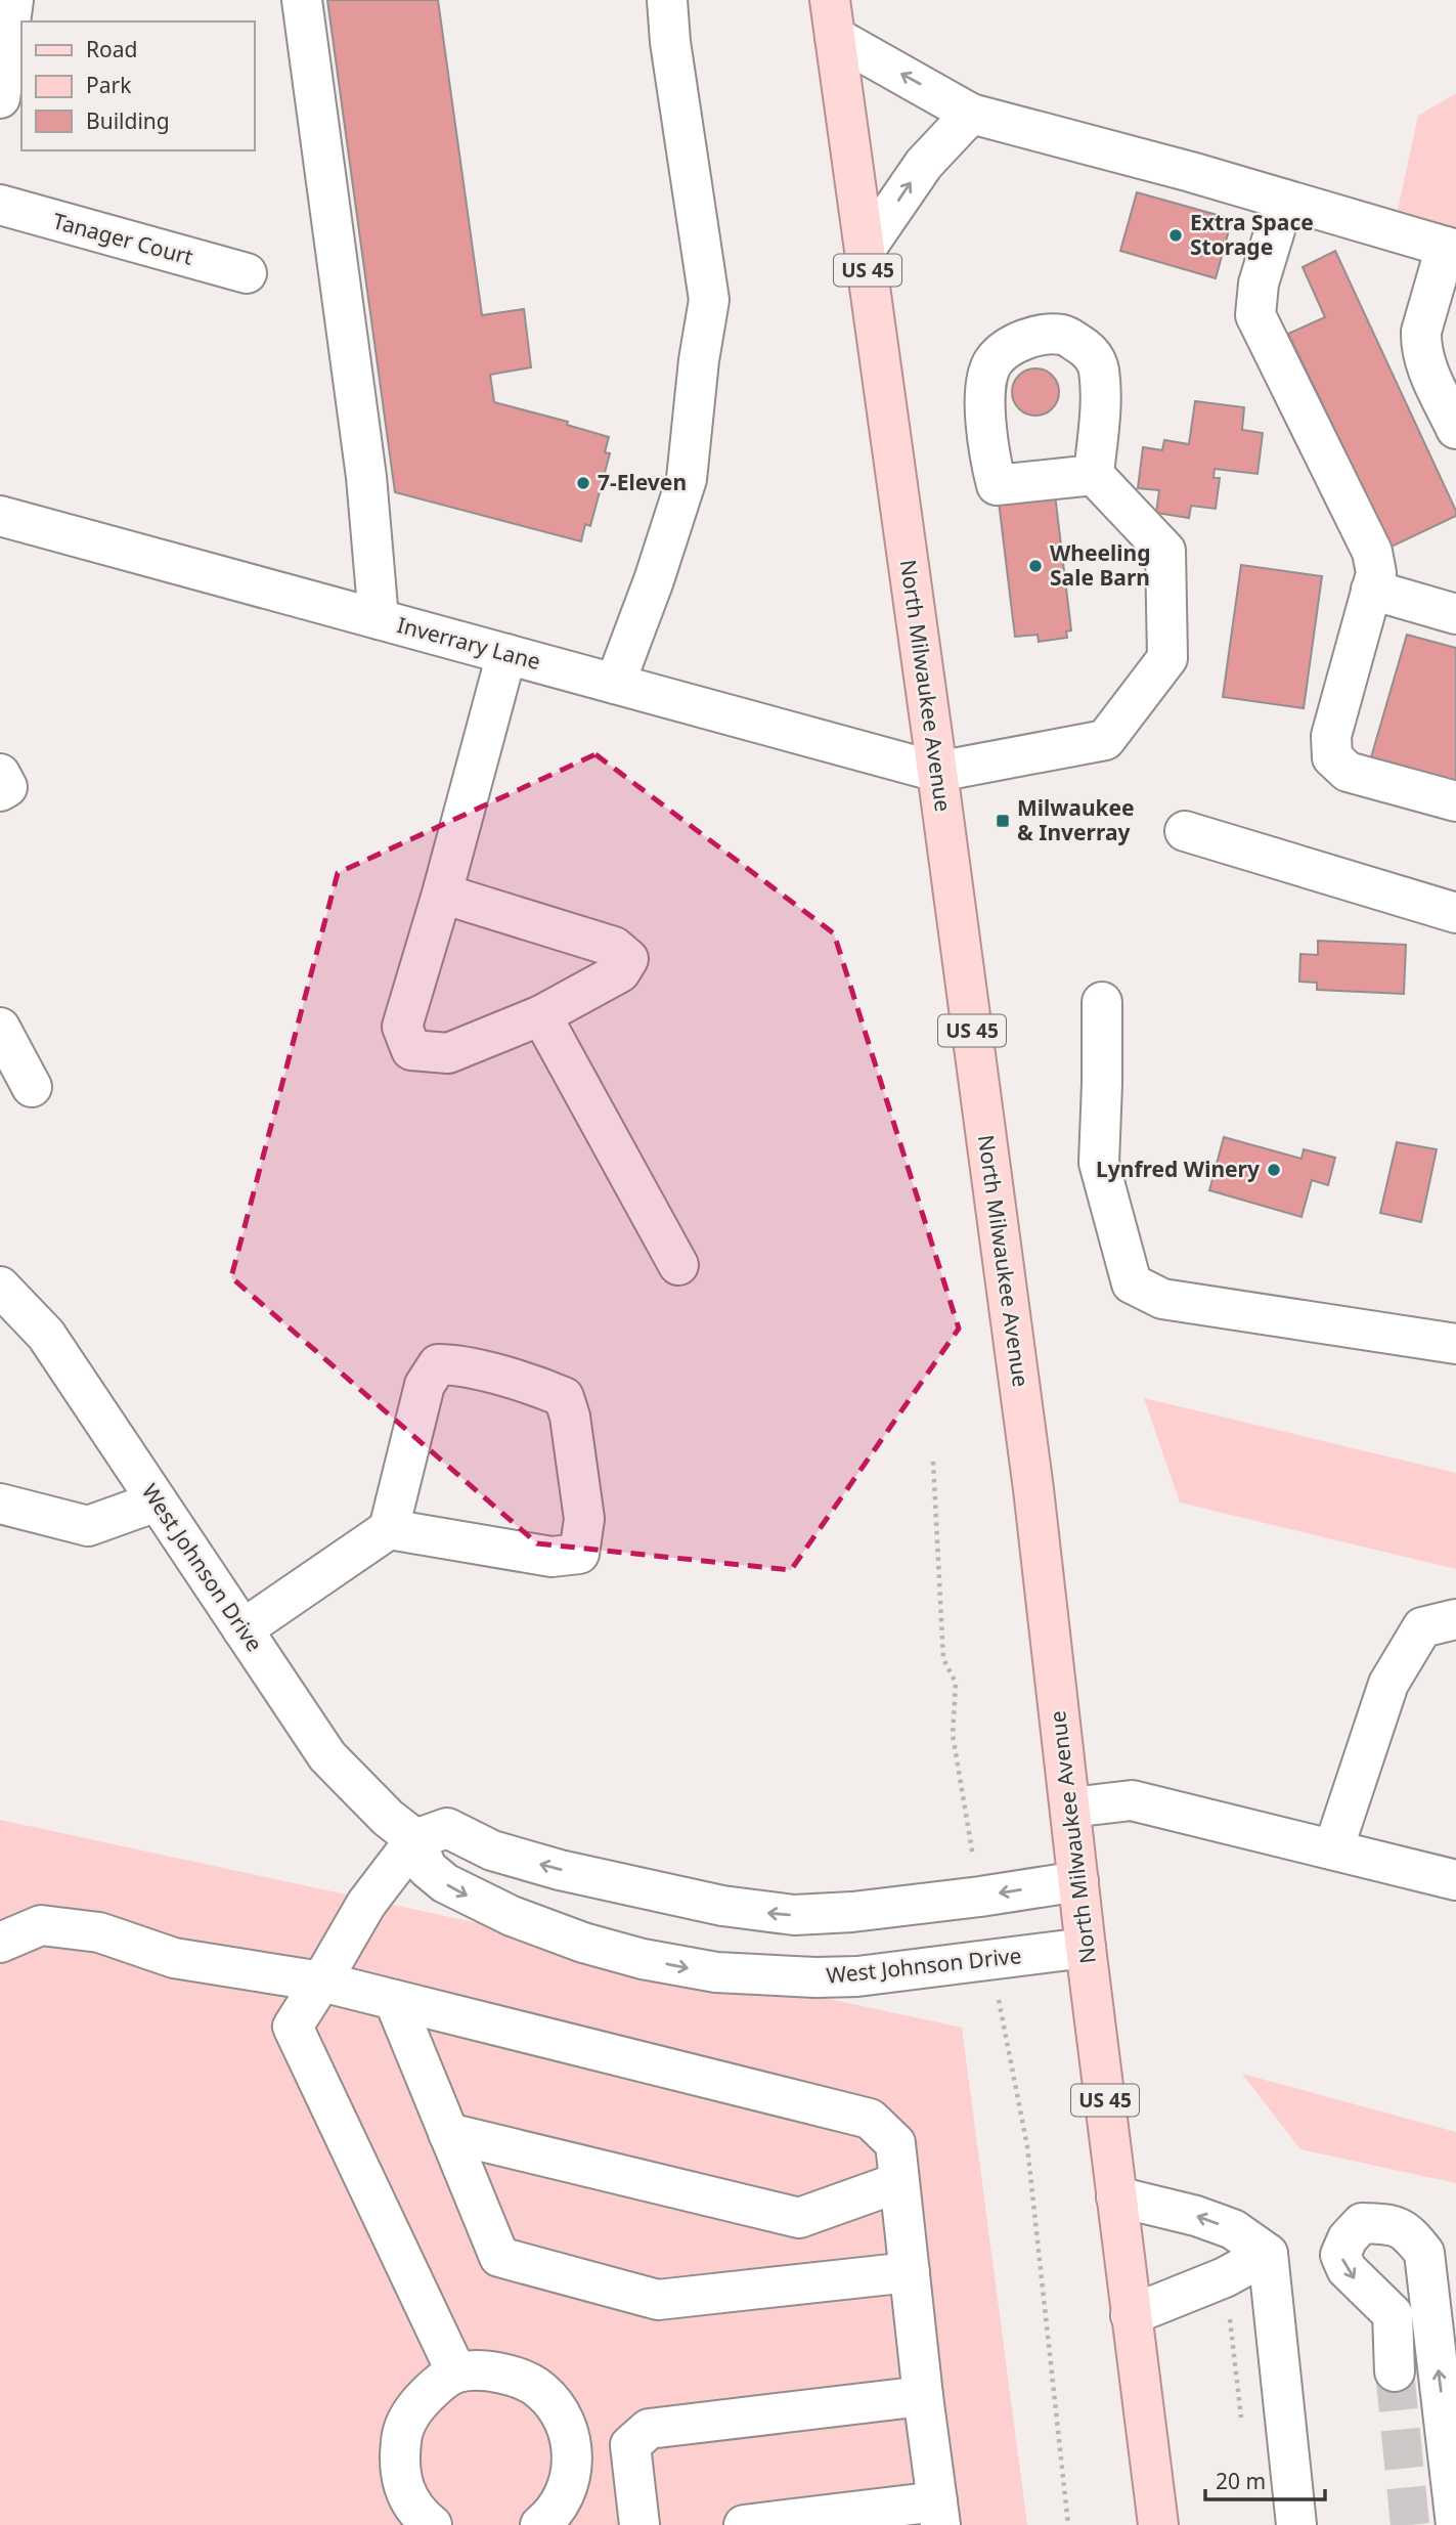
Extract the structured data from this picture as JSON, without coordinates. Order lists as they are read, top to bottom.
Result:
{
  "streets": {
    "main road": ["US 45", "North Milwaukee Avenue"],
    "street": ["Tanager Court", "Inverrary Lane", "West Johnson Drive"]
  },
  "crossings": [
    ["Inverrary Lane", "North Milwaukee Avenue"],
    ["North Milwaukee Avenue", "West Johnson Drive"]
  ],
  "places": {
    "other": [
      "Extra Space Storage",
      "7-Eleven",
      "Wheeling Sale Barn",
      "Lynfred Winery"
    ],
    "transit": ["Milwaukee & Inverray"]
  },
  "legend": ["Road", "Park", "Building"],
  "scale_bar": "20 m"
}
